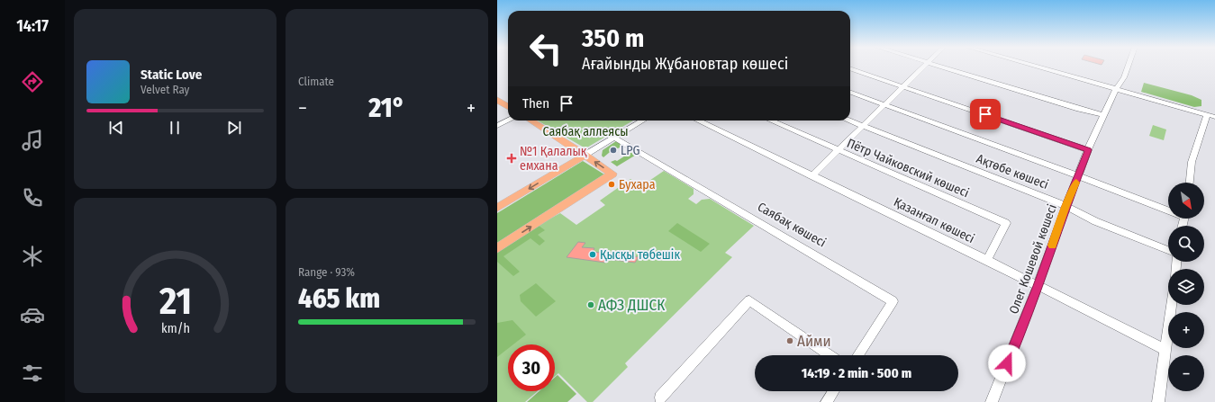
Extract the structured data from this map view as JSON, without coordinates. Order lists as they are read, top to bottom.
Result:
{
  "streets": {
    "street": [
      "Пётр Чайковский көшесі",
      "Ақтөбе көшесі",
      "Қазанғап көшесі",
      "Саябақ көшесі",
      "Олег Кошевой көшесі"
    ]
  },
  "crossings": [
    ["Пётр Чайковский көшесі", "Қазанғап көшесі"],
    ["Ақтөбе көшесі", "Олег Кошевой көшесі"],
    ["Қазанғап көшесі", "Олег Кошевой көшесі"]
  ],
  "parks": ["Саябақ аллеясы"],
  "places": {
    "other": [
      "LPG",
      "Бухара",
      "Қысқы төбешік",
      "АФЗ ДШСК",
      "Айми"
    ],
    "health": ["№1 Қалалық емхана"]
  },
  "north": "bottom right",
  "page": {
    "tabs": "14:17",
    "tile": [
      "Climate",
      ["Range · 93%", "465 km"]
    ],
    "turn": ["350 m", "Ағайынды Жұбановтар көшесі"],
    "song": ["Static Love", "Velvet Ray"],
    "then": "Then",
    "heat": ["−", "21°", "+"],
    "map_buttons": ["+", "−"],
    "limit": "30",
    "trip": "14:19 · 2 min · 500 m",
    "gauge": ["21", "km/h"]
  }
}
